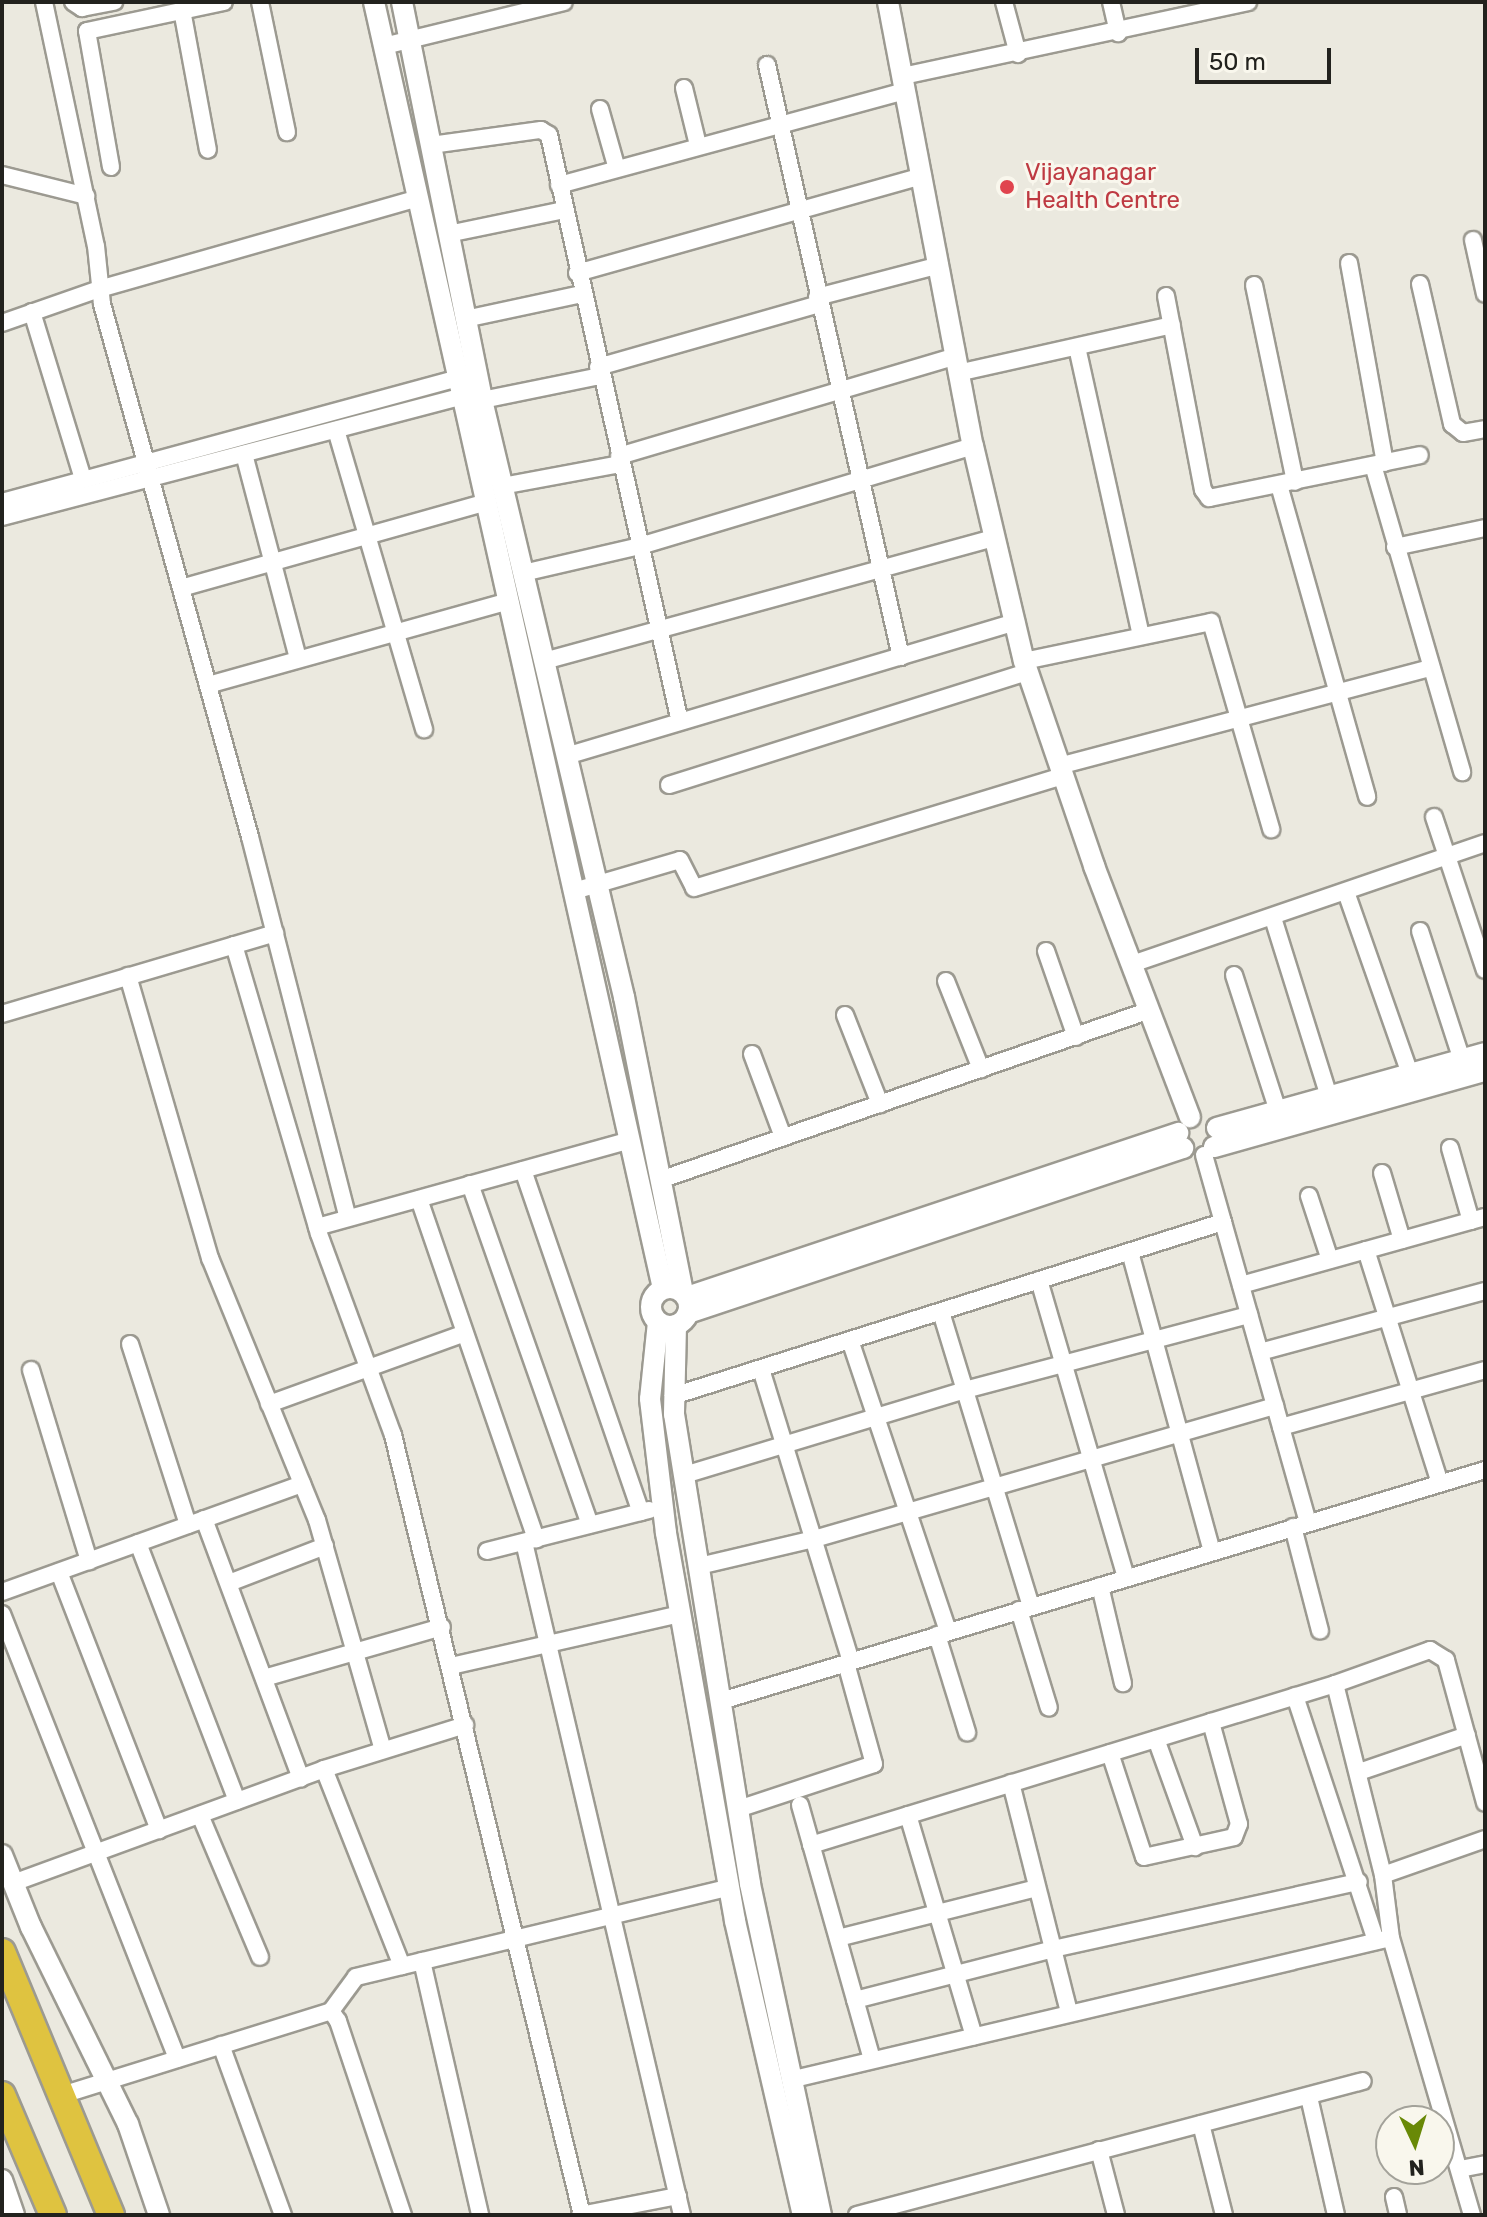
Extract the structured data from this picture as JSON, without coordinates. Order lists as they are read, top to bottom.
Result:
{
  "places": ["Vijayanagar Health Centre"],
  "scale_bar": "50 m",
  "north": "bottom"
}
